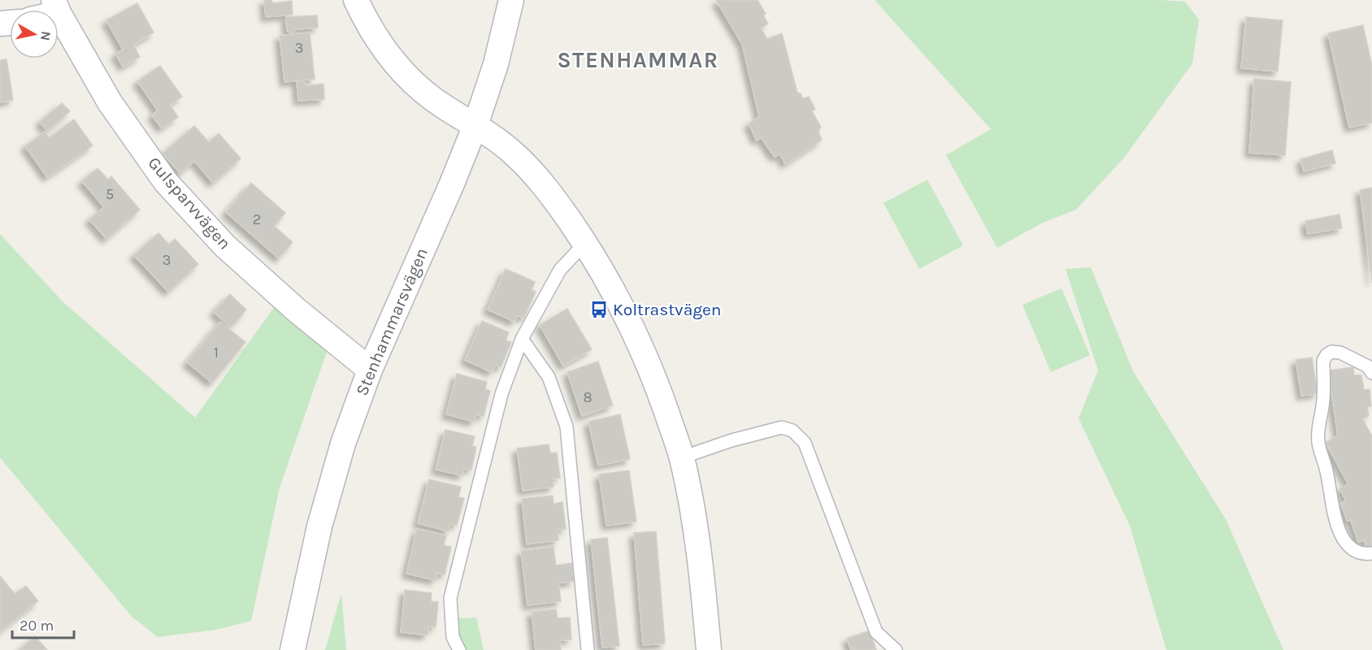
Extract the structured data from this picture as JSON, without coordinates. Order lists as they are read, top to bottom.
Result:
{
  "streets": {
    "street": ["Gulsparvvägen", "Stenhammarsvägen"]
  },
  "crossings": [
    ["Gulsparvvägen", "Stenhammarsvägen"]
  ],
  "districts": ["STENHAMMAR"],
  "places": {
    "bus stop": ["Koltrastvägen"]
  },
  "house_numbers": [
    "3",
    "5",
    "2",
    "3",
    "1",
    "8"
  ],
  "scale_bar": "20 m",
  "north": "right"
}
